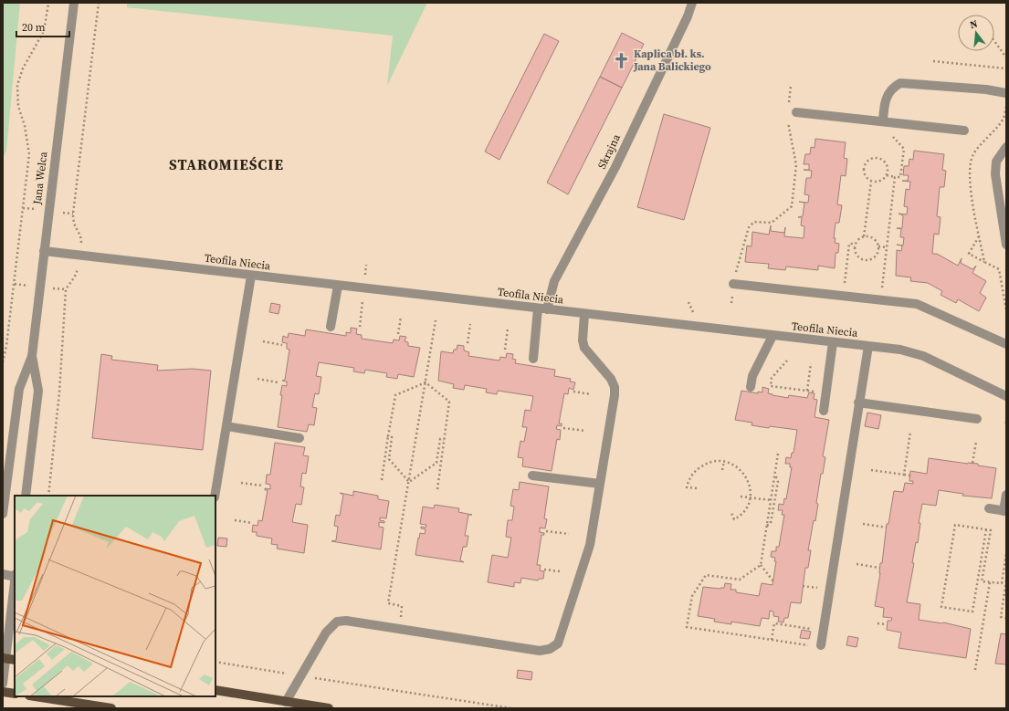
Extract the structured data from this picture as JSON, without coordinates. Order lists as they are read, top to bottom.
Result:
{
  "streets": {
    "street": ["Skrajna", "Jana Welca", "Teofila Niecia"]
  },
  "crossings": [
    ["Skrajna", "Teofila Niecia"],
    ["Jana Welca", "Teofila Niecia"]
  ],
  "districts": ["STAROMIEŚCIE"],
  "places": {
    "church": ["Kaplica bł. ks. Jana Balickiego"]
  },
  "scale_bar": "20 m",
  "north": "top"
}
